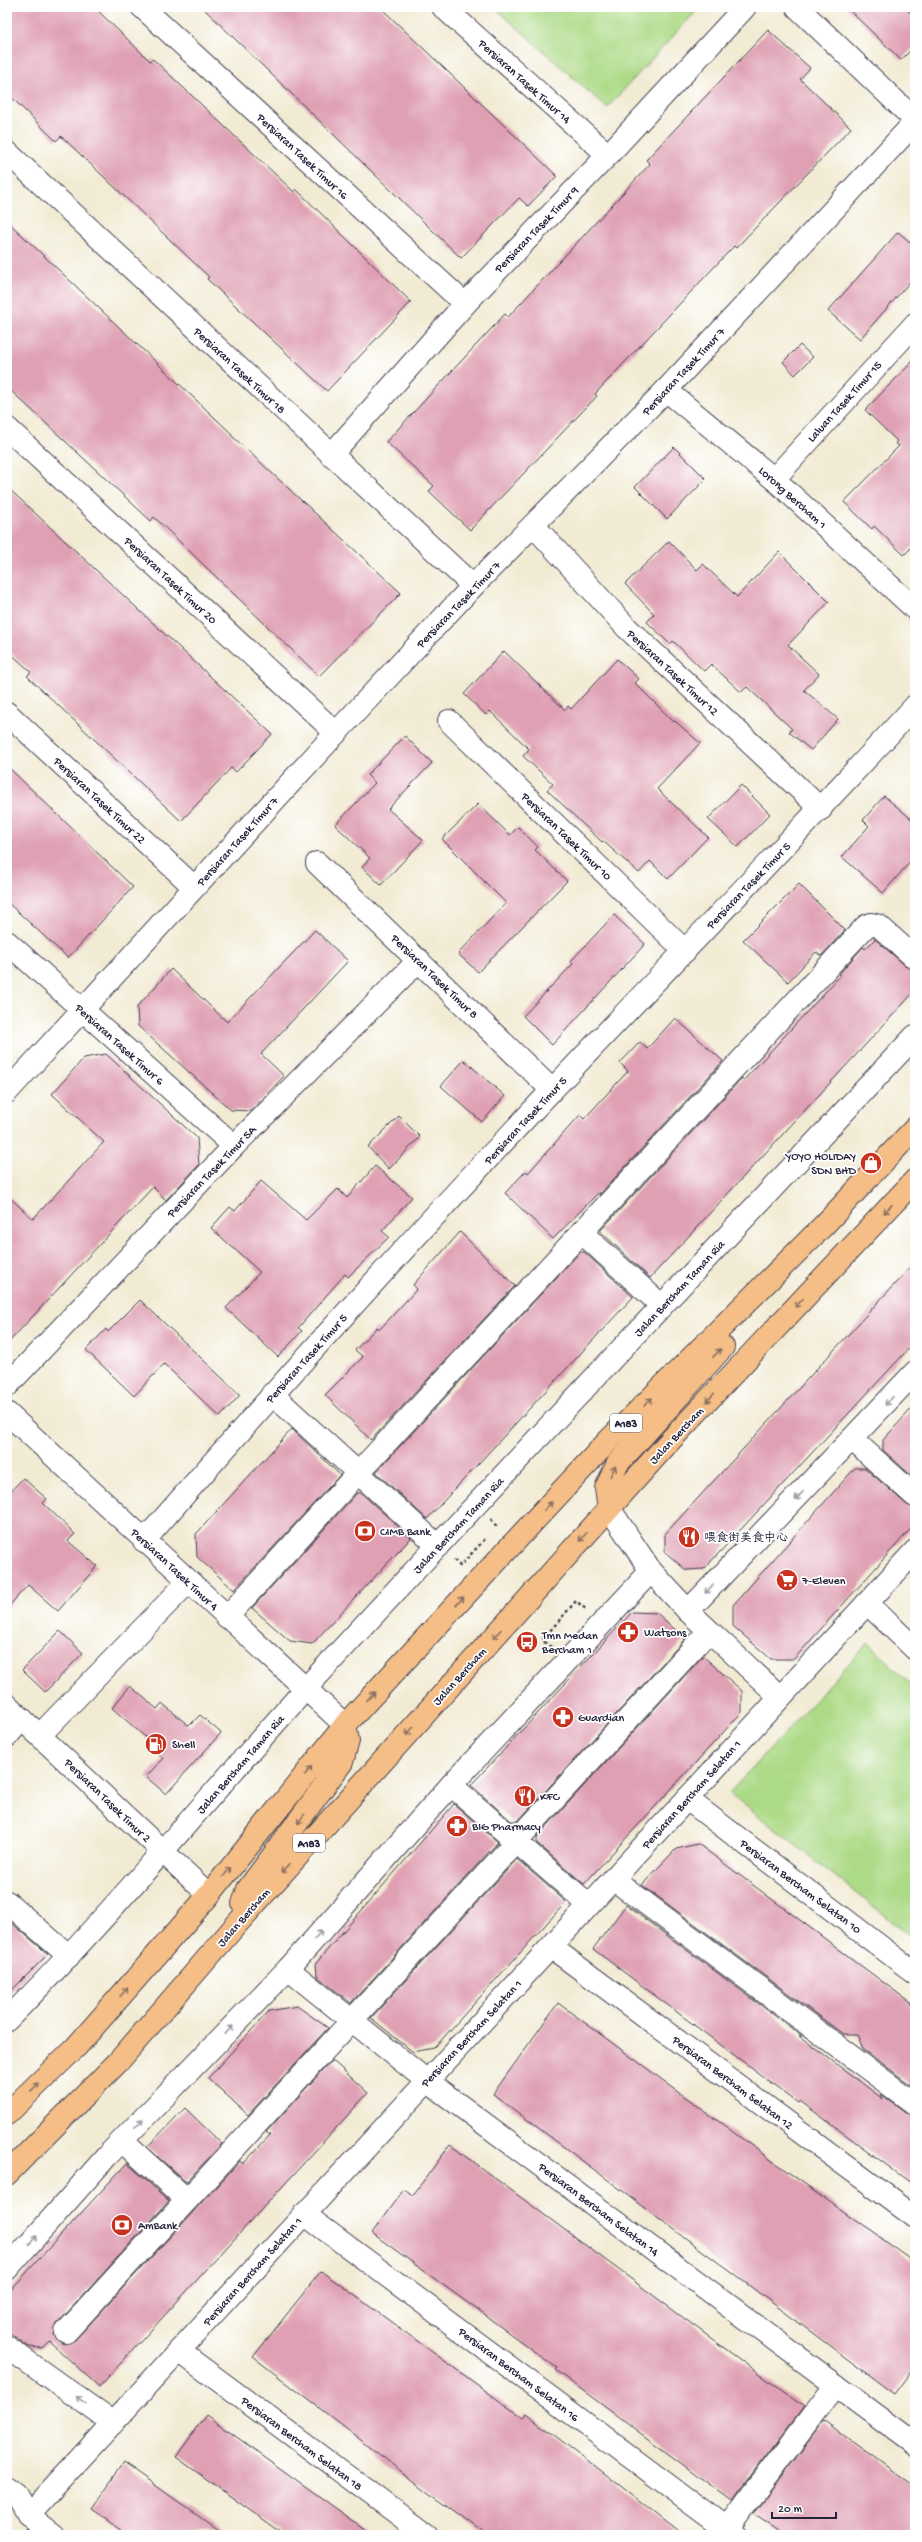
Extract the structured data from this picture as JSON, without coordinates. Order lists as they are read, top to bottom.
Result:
{
  "streets": {
    "main road": ["A183", "Jalan Bercham"],
    "street": [
      "Persiaran Tasek Timur 14",
      "Persiaran Tasek Timur 16",
      "Persiaran Tasek Timur 9",
      "Persiaran Tasek Timur 18",
      "Persiaran Tasek Timur 7",
      "Laluan Tasek Timur 15",
      "Lorong Bercham 1",
      "Persiaran Tasek Timur 20",
      "Persiaran Tasek Timur 12",
      "Persiaran Tasek Timur 22",
      "Persiaran Tasek Timur 10",
      "Persiaran Tasek Timur 5",
      "Persiaran Tasek Timur 8",
      "Persiaran Tasek Timur 6",
      "Persiaran Tasek Timur 5A",
      "Jalan Bercham Taman Ria",
      "Persiaran Tasek Timur 4",
      "Persiaran Bercham Selatan 1",
      "Persiaran Tasek Timur 2",
      "Persiaran Bercham Selatan 10",
      "Persiaran Bercham Selatan 12",
      "Persiaran Bercham Selatan 14",
      "Persiaran Bercham Selatan 16",
      "Persiaran Bercham Selatan 18"
    ]
  },
  "crossings": [
    ["Persiaran Tasek Timur 14", "Persiaran Tasek Timur 9"],
    ["Persiaran Tasek Timur 16", "Persiaran Tasek Timur 9"],
    ["Persiaran Tasek Timur 9", "Persiaran Tasek Timur 18"],
    ["Persiaran Tasek Timur 18", "Persiaran Tasek Timur 7"],
    ["Persiaran Tasek Timur 7", "Lorong Bercham 1"],
    ["Persiaran Tasek Timur 7", "Persiaran Tasek Timur 20"],
    ["Persiaran Tasek Timur 7", "Persiaran Tasek Timur 12"],
    ["Persiaran Tasek Timur 7", "Persiaran Tasek Timur 22"],
    ["Persiaran Tasek Timur 7", "Persiaran Tasek Timur 6"],
    ["Laluan Tasek Timur 15", "Lorong Bercham 1"],
    ["Persiaran Tasek Timur 12", "Persiaran Tasek Timur 5"],
    ["Persiaran Tasek Timur 10", "Persiaran Tasek Timur 5"],
    ["Persiaran Tasek Timur 5", "Persiaran Tasek Timur 8"],
    ["Persiaran Tasek Timur 5", "Persiaran Tasek Timur 4"],
    ["Persiaran Tasek Timur 8", "Persiaran Tasek Timur 5A"],
    ["Persiaran Tasek Timur 6", "Persiaran Tasek Timur 5A"],
    ["Jalan Bercham Taman Ria", "Persiaran Tasek Timur 4"],
    ["Jalan Bercham Taman Ria", "Persiaran Tasek Timur 2"],
    ["A183", "Persiaran Tasek Timur 4"],
    ["A183", "Persiaran Tasek Timur 2"],
    ["Persiaran Bercham Selatan 1", "Persiaran Bercham Selatan 10"],
    ["Persiaran Bercham Selatan 1", "Persiaran Bercham Selatan 12"],
    ["Persiaran Bercham Selatan 1", "Persiaran Bercham Selatan 14"],
    ["Persiaran Bercham Selatan 1", "Persiaran Bercham Selatan 16"],
    ["Persiaran Bercham Selatan 1", "Persiaran Bercham Selatan 18"]
  ],
  "places": {
    "shop": ["YOYO HOLIDAY SDN BHD"],
    "bank": ["CIMB Bank", "AmBank"],
    "restaurant": ["喂食街美食中心", "KFC"],
    "supermarket": ["7-Eleven"],
    "pharmacy": ["Watsons", "Guardian", "BIG Pharmacy"],
    "bus stop": ["Tmn Medan Bercham 1"],
    "fuel station": ["Shell"]
  },
  "scale_bar": "20 m"
}
